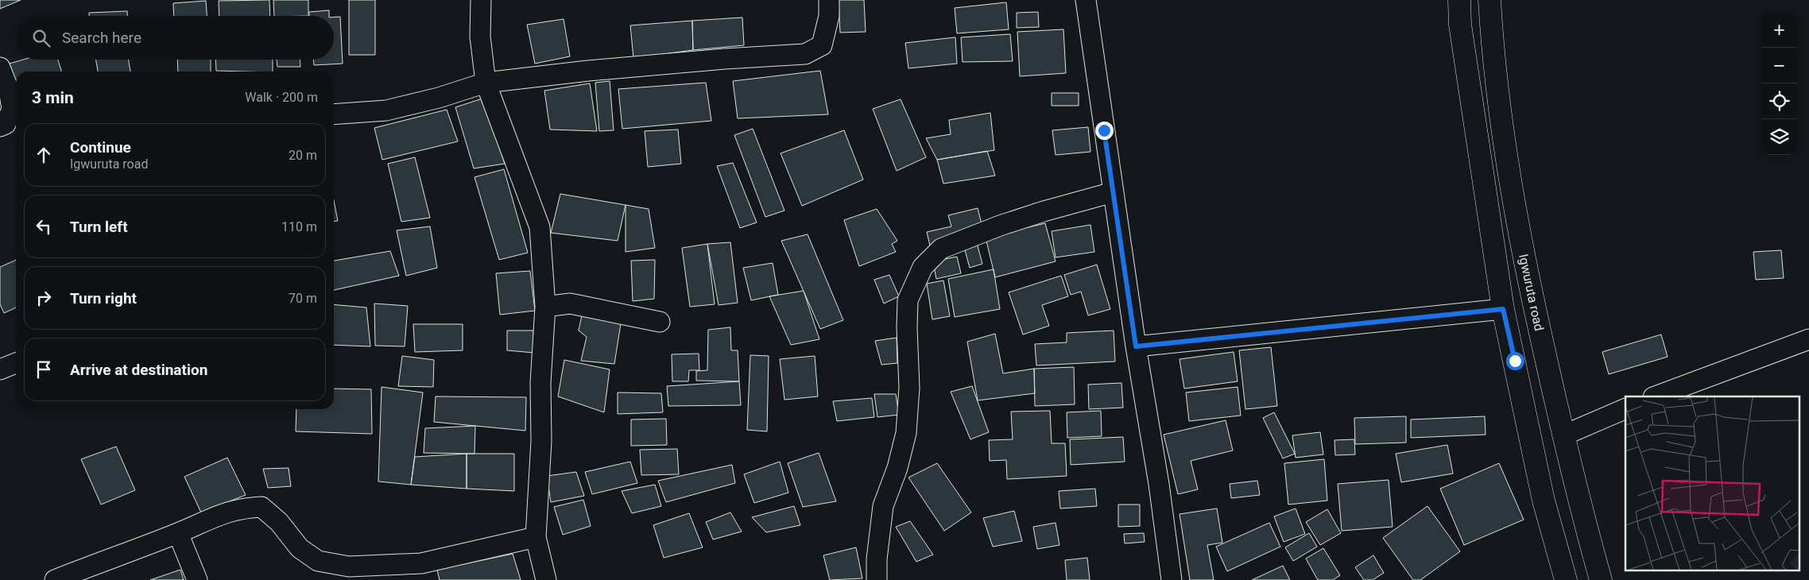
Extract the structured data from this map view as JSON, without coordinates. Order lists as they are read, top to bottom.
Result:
{
  "streets": {
    "main road": ["Igwuruta road"]
  },
  "page": {
    "map_buttons": ["+", "−"],
    "search": "Search here",
    "heading": ["3 min", "Walk · 200 m"],
    "list": [
      ["Continue", "Igwuruta road", "20 m"],
      ["Turn left", "110 m"],
      ["Turn right", "70 m"],
      "Arrive at destination"
    ]
  }
}
